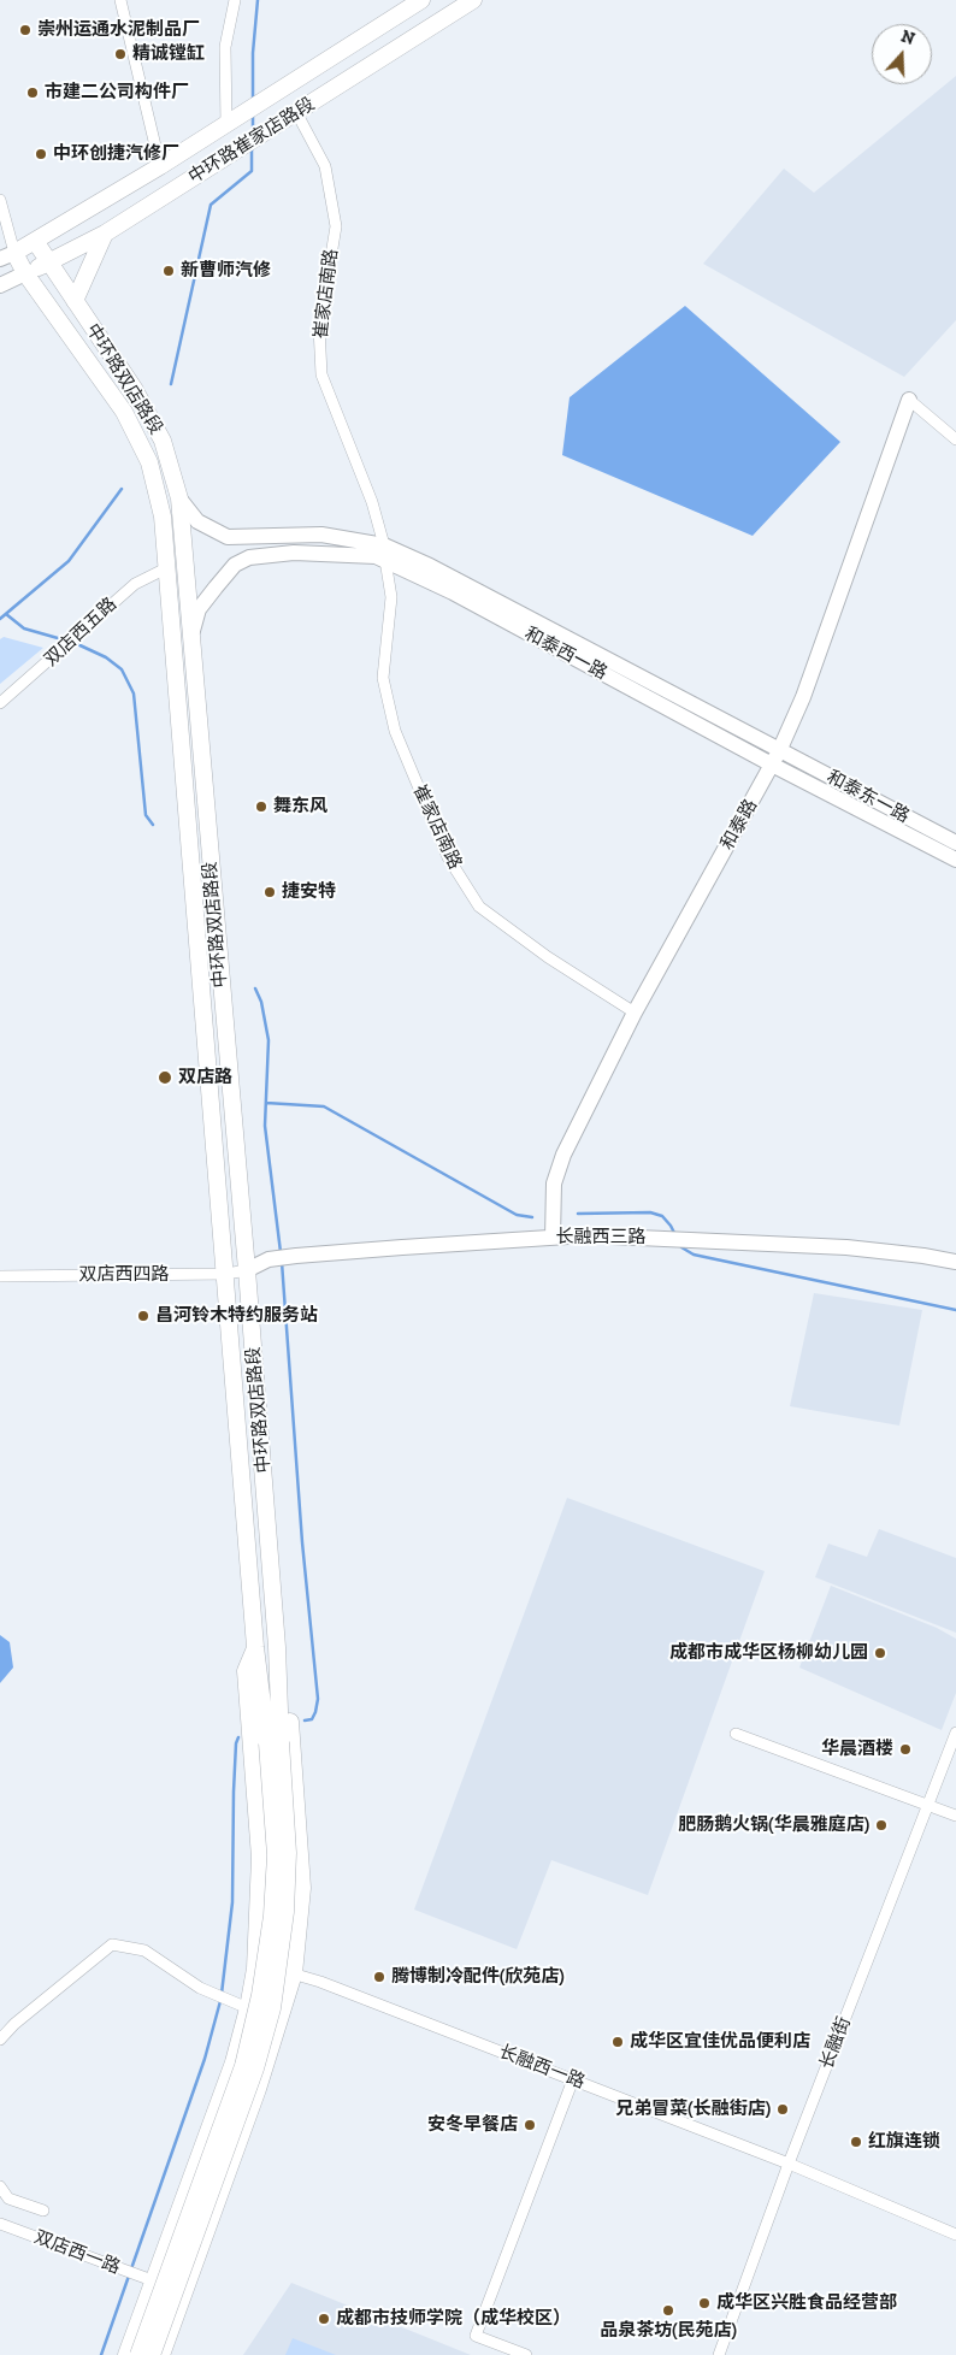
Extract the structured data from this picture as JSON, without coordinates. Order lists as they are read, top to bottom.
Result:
{
  "streets": {
    "main road": ["中环路崔家店路段", "中环路双店路段"],
    "street": [
      "崔家店南路",
      "双店西五路",
      "和泰西一路",
      "和泰东一路",
      "和泰路",
      "长融西三路",
      "双店西四路",
      "长融街",
      "长融西一路",
      "双店西一路"
    ]
  },
  "crossings": [
    ["中环路崔家店路段", "崔家店南路"],
    ["中环路崔家店路段", "中环路双店路段"],
    ["崔家店南路", "和泰西一路"],
    ["崔家店南路", "和泰路"],
    ["中环路双店路段", "双店西五路"],
    ["中环路双店路段", "和泰西一路"],
    ["中环路双店路段", "长融西三路"],
    ["中环路双店路段", "双店西四路"],
    ["和泰西一路", "和泰东一路"],
    ["和泰西一路", "和泰路"],
    ["和泰东一路", "和泰路"],
    ["和泰路", "长融西三路"],
    ["长融西三路", "双店西四路"],
    ["长融街", "长融西一路"]
  ],
  "places": [
    "崇州运通水泥制品厂",
    "精诚镗缸",
    "市建二公司构件厂",
    "中环创捷汽修厂",
    "新曹师汽修",
    "舞东风",
    "捷安特",
    "双店路",
    "昌河铃木特约服务站",
    "成都市成华区杨柳幼儿园",
    "华晨酒楼",
    "肥肠鹅火锅(华晨雅庭店)",
    "腾博制冷配件(欣苑店)",
    "成华区宜佳优品便利店",
    "兄弟冒菜(长融街店)",
    "安冬早餐店",
    "红旗连锁",
    "成华区兴胜食品经营部",
    "品泉茶坊(民苑店)",
    "成都市技师学院（成华校区）"
  ],
  "north": "top"
}
